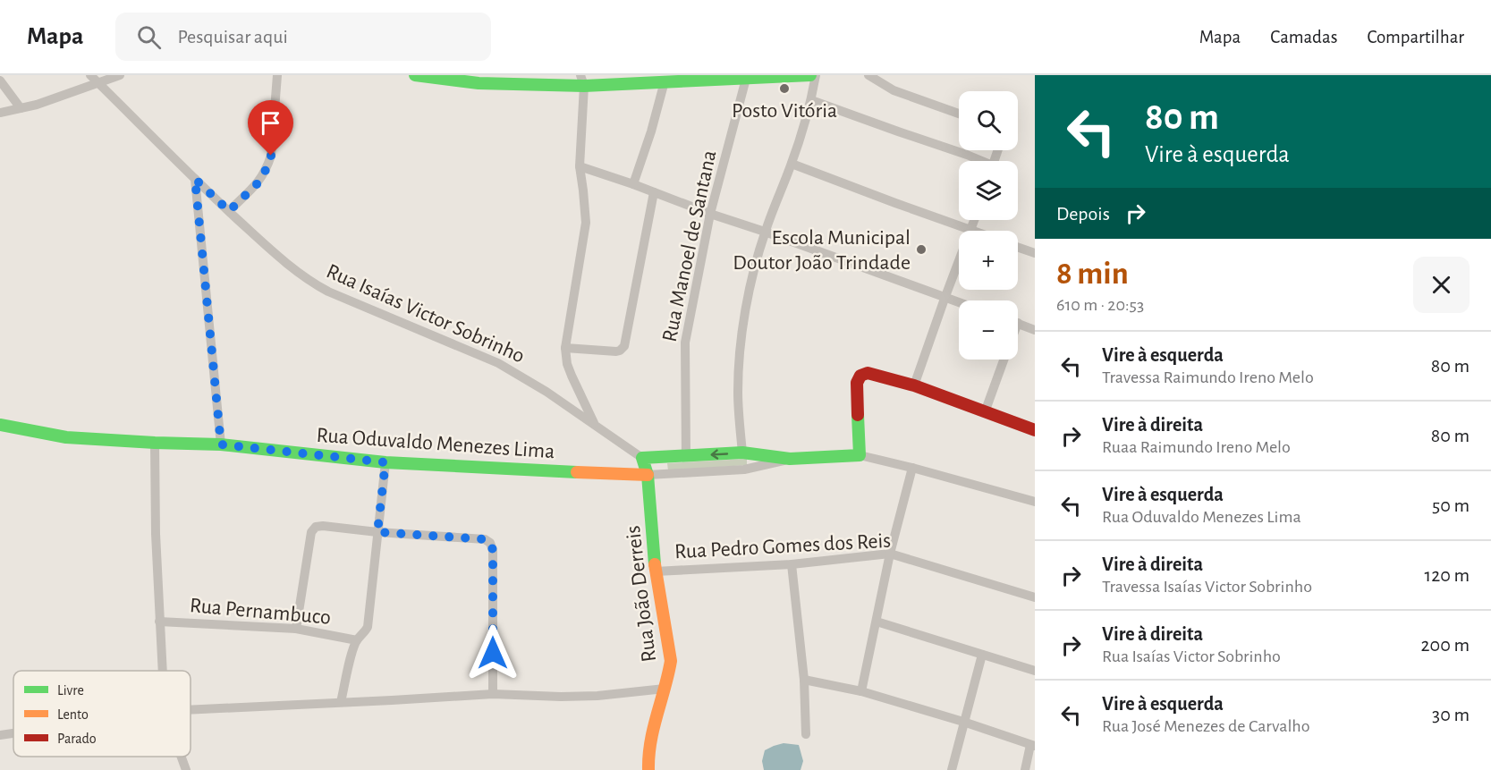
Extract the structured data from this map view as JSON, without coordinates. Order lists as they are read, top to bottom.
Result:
{
  "streets": {
    "street": [
      "Rua Manoel de Santana",
      "Rua Isaías Victor Sobrinho",
      "Rua Oduvaldo Menezes Lima",
      "Rua Pedro Gomes dos Reis",
      "Rua João Derreis",
      "Rua Pernambuco"
    ]
  },
  "crossings": [
    ["Rua Isaías Victor Sobrinho", "Rua João Derreis"],
    ["Rua Oduvaldo Menezes Lima", "Rua João Derreis"],
    ["Rua Pedro Gomes dos Reis", "Rua João Derreis"]
  ],
  "places": ["Posto Vitória", "Escola Municipal Doutor João Trindade"],
  "legend": ["Livre", "Lento", "Parado"],
  "page": {
    "header": "Mapa",
    "search": "Pesquisar aqui",
    "nav": ["Mapa", "Camadas", "Compartilhar"],
    "turn": ["80 m", "Vire à esquerda"],
    "map_buttons": ["+", "−"],
    "then": "Depois",
    "heading": ["8 min", "610 m · 20:53"],
    "list": [
      {
        "name": "Vire à esquerda",
        "note": "Travessa Raimundo Ireno Melo",
        "value": "80 m"
      },
      {
        "name": "Vire à direita",
        "note": "Ruaa Raimundo Ireno Melo",
        "value": "80 m"
      },
      {
        "name": "Vire à esquerda",
        "note": "Rua Oduvaldo Menezes Lima",
        "value": "50 m"
      },
      {
        "name": "Vire à direita",
        "note": "Travessa Isaías Victor Sobrinho",
        "value": "120 m"
      },
      {
        "name": "Vire à direita",
        "note": "Rua Isaías Victor Sobrinho",
        "value": "200 m"
      },
      {
        "name": "Vire à esquerda",
        "note": "Rua José Menezes de Carvalho",
        "value": "30 m"
      }
    ]
  }
}
